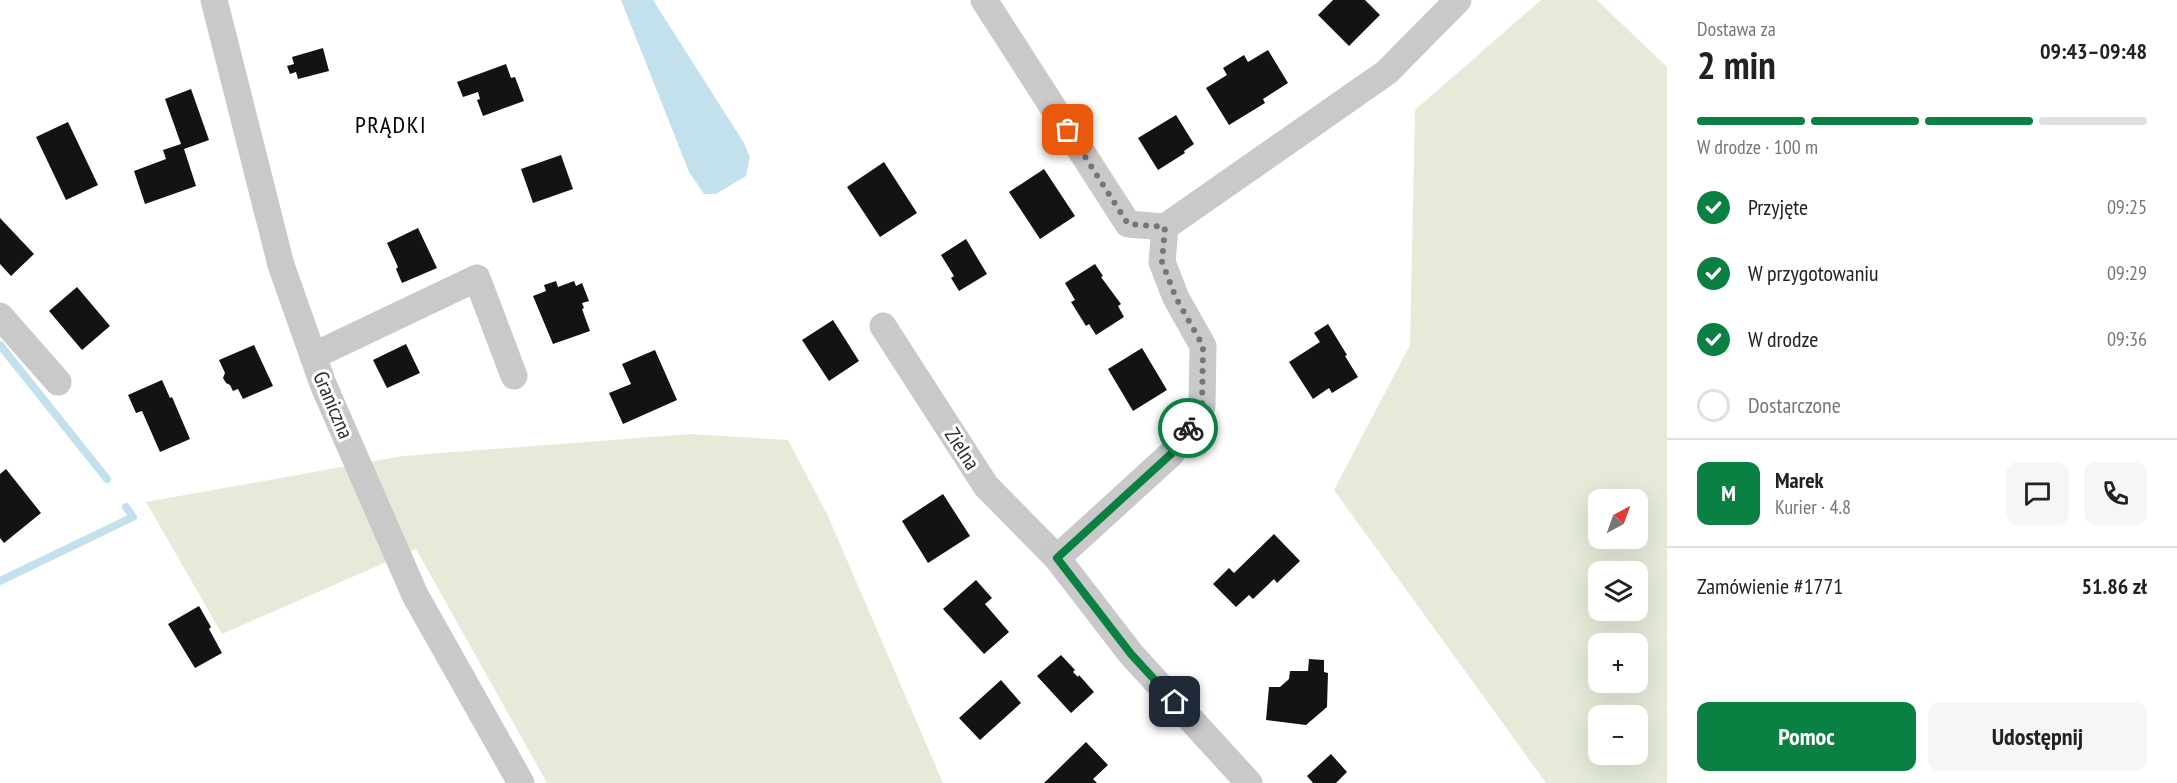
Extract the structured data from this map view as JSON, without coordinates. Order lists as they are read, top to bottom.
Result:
{
  "streets": {
    "street": ["Graniczna", "Zielna"]
  },
  "districts": ["PRĄDKI"],
  "north": "top right",
  "page": {
    "heading": ["2 min", "Dostawa za", "09:43–09:48"],
    "panel": [
      "Marek",
      "Kurier · 4.8",
      "Zamówienie #1771",
      "51.86 zł"
    ],
    "bar": "W drodze · 100 m",
    "list": [
      ["Przyjęte", "09:25"],
      ["W przygotowaniu", "09:29"],
      ["W drodze", "09:36"],
      "Dostarczone"
    ],
    "round": "M",
    "map_buttons": ["+", "−"],
    "buttons": ["Pomoc", "Udostępnij"]
  }
}
